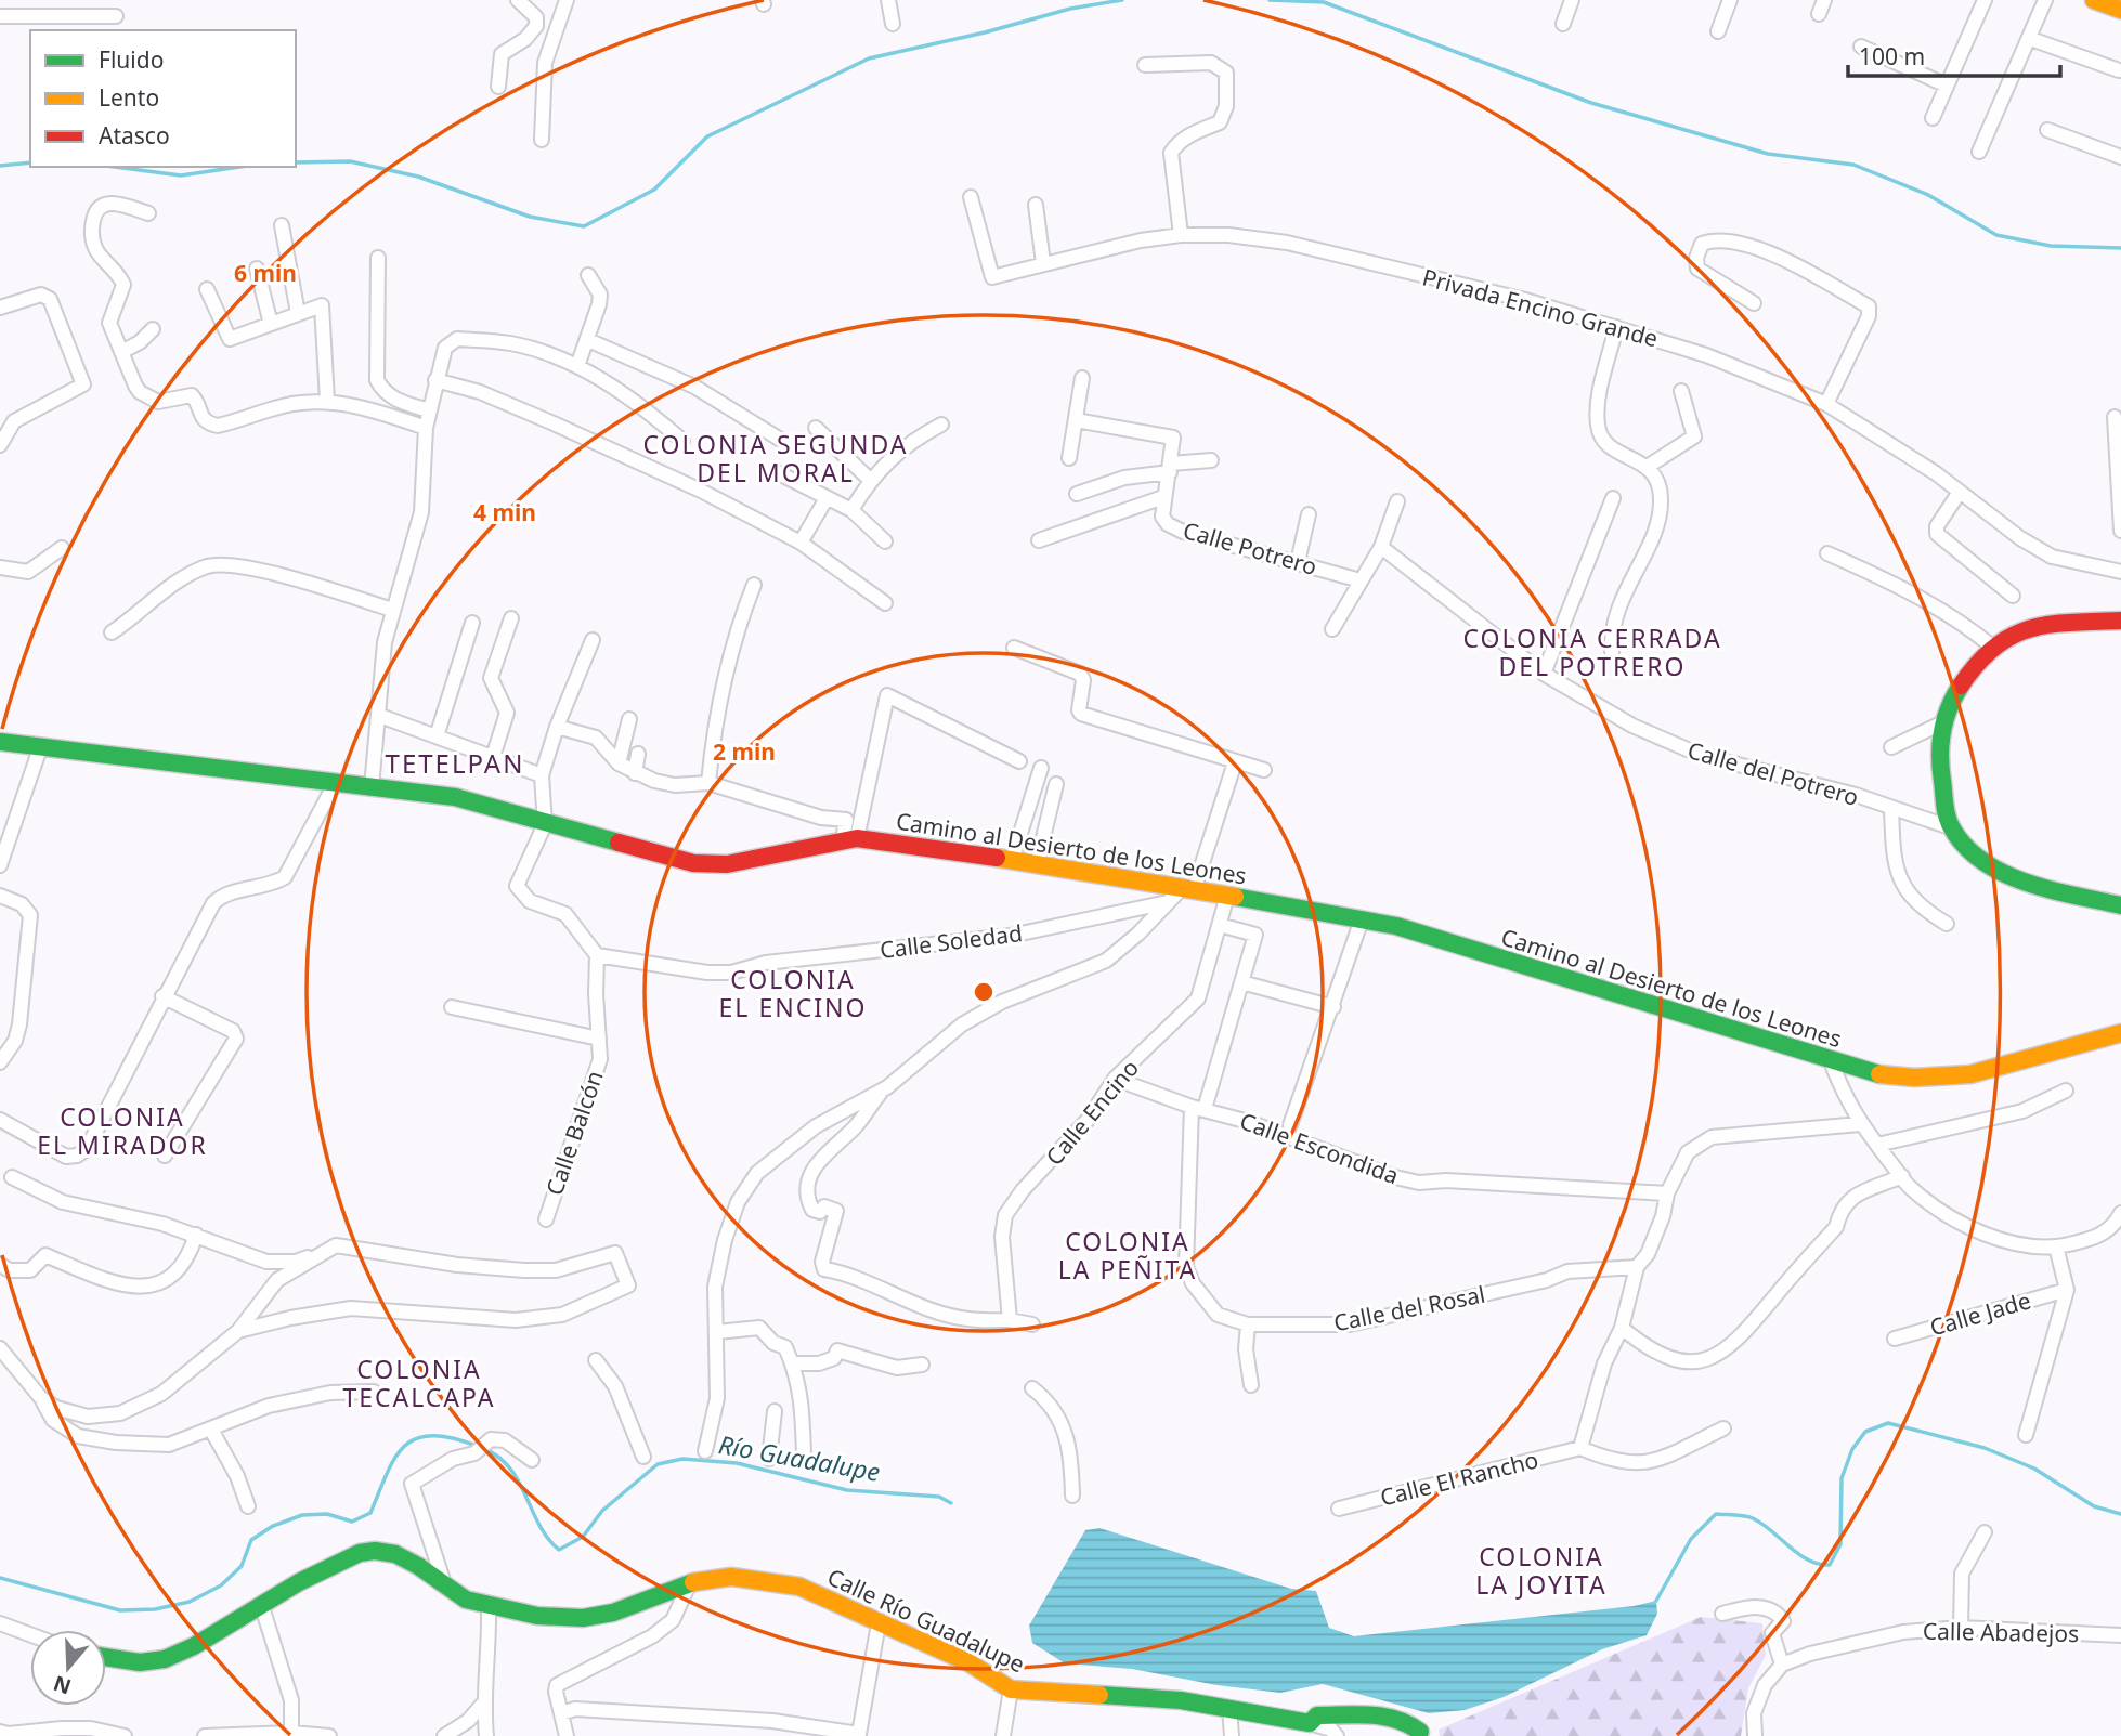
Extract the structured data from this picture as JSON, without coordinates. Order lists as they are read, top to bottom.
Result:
{
  "streets": {
    "main road": ["Camino al Desierto de los Leones", "Calle Río Guadalupe"],
    "street": [
      "Privada Encino Grande",
      "Calle Potrero",
      "Calle del Potrero",
      "Calle Soledad",
      "Calle Encino",
      "Calle Balcón",
      "Calle Escondida",
      "Calle del Rosal",
      "Calle Jade",
      "Calle El Rancho",
      "Calle Abadejos"
    ]
  },
  "crossings": [
    ["Camino al Desierto de los Leones", "Calle Encino"],
    ["Calle Soledad", "Calle Balcón"],
    ["Calle Encino", "Calle Escondida"],
    ["Calle Encino", "Calle del Rosal"],
    ["Calle Escondida", "Calle del Rosal"]
  ],
  "districts": [
    "COLONIA SEGUNDA DEL MORAL",
    "COLONIA CERRADA DEL POTRERO",
    "TETELPAN",
    "COLONIA EL ENCINO",
    "COLONIA EL MIRADOR",
    "COLONIA LA PEÑITA",
    "COLONIA TECALCAPA",
    "COLONIA LA JOYITA"
  ],
  "water": ["Río Guadalupe"],
  "legend": ["Fluido", "Lento", "Atasco"],
  "scale_bar": "100 m",
  "north": "bottom",
  "rings": ["6 min", "4 min", "2 min"]
}
